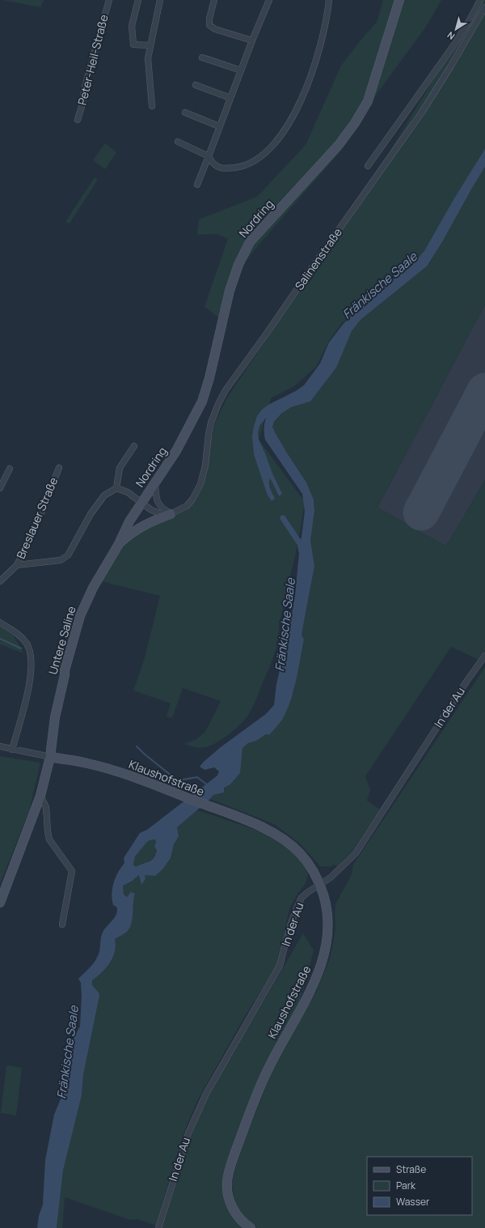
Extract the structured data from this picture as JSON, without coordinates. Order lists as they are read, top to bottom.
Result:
{
  "streets": {
    "main road": ["Nordring", "Untere Saline", "Klaushofstraße"],
    "street": [
      "Peter-Heil-Straße",
      "Salinenstraße",
      "Breslauer Straße",
      "In der Au"
    ]
  },
  "crossings": [
    ["Nordring", "Untere Saline"],
    ["Untere Saline", "Klaushofstraße"],
    ["In der Au", "Klaushofstraße"]
  ],
  "water": ["Fränkische Saale"],
  "legend": ["Straße", "Park", "Wasser"],
  "north": "bottom left"
}
